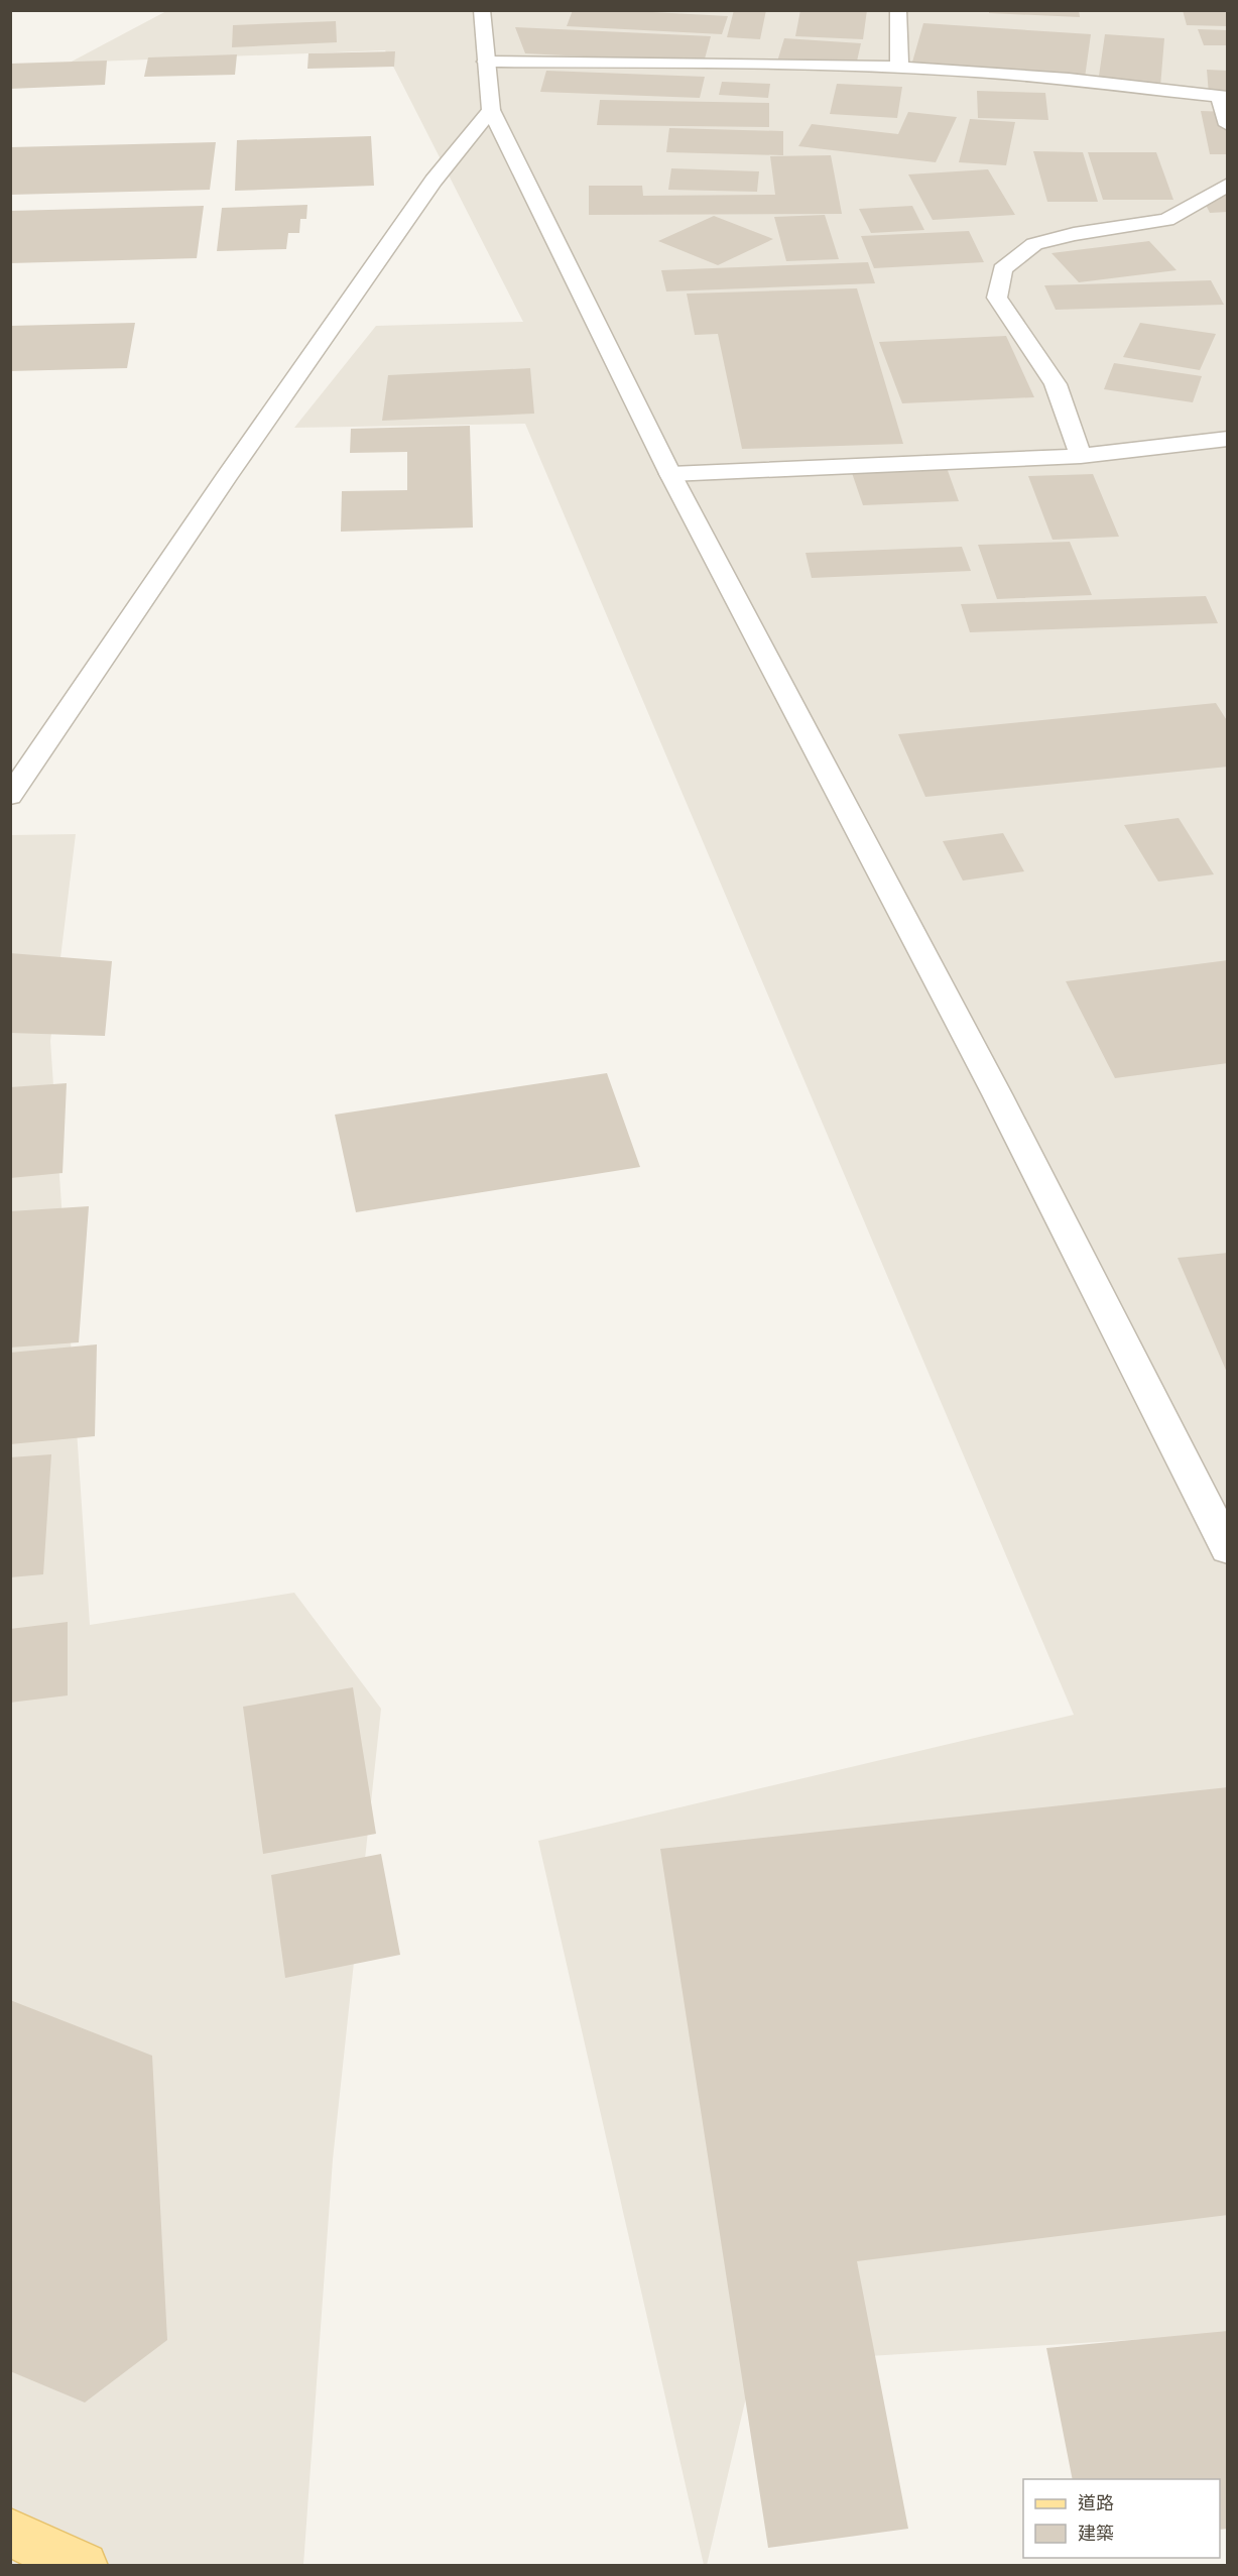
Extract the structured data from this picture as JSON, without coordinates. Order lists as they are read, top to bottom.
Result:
{
  "legend": ["道路", "建築"]
}
